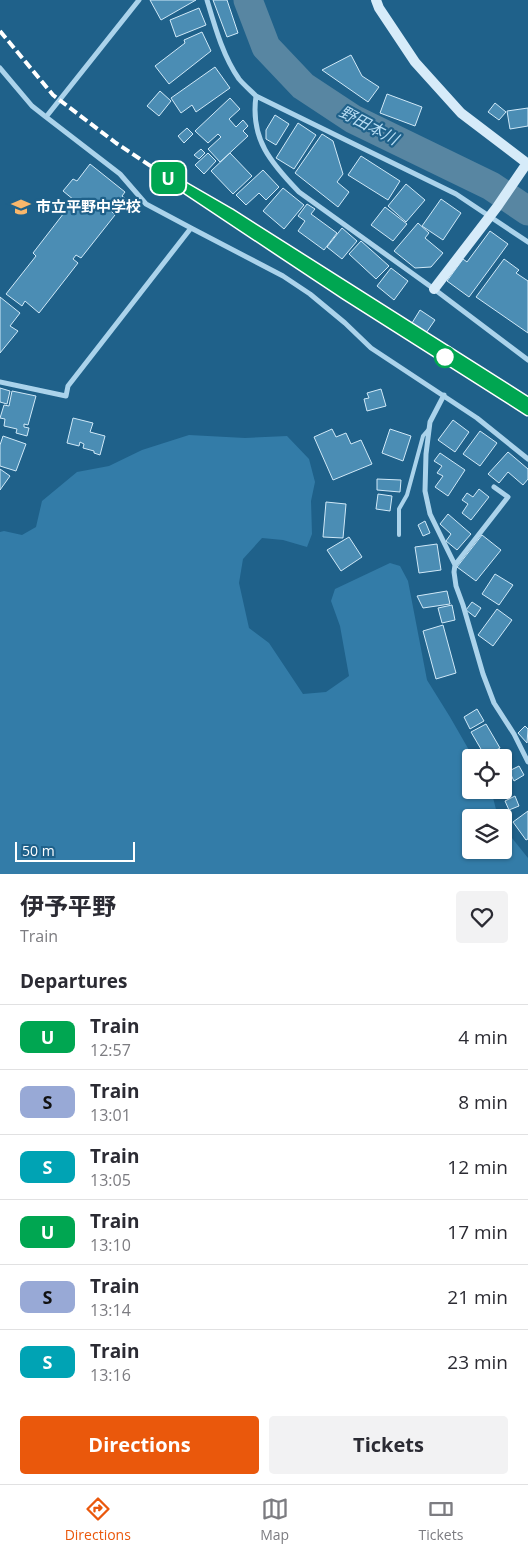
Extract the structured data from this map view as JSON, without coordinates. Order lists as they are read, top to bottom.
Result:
{
  "water": ["野田本川"],
  "places": {
    "school or university": ["市立平野中学校"]
  },
  "scale_bar": "50 m",
  "page": {
    "on_map": "U",
    "scale": "50 m",
    "heading": [
      ["伊予平野", "Train"],
      "Departures"
    ],
    "list": [
      {
        "mark": "U",
        "name": "Train",
        "note": "12:57",
        "value": "4 min"
      },
      {
        "mark": "S",
        "name": "Train",
        "note": "13:01",
        "value": "8 min"
      },
      {
        "mark": "S",
        "name": "Train",
        "note": "13:05",
        "value": "12 min"
      },
      {
        "mark": "U",
        "name": "Train",
        "note": "13:10",
        "value": "17 min"
      },
      {
        "mark": "S",
        "name": "Train",
        "note": "13:14",
        "value": "21 min"
      },
      {
        "mark": "S",
        "name": "Train",
        "note": "13:16",
        "value": "23 min"
      }
    ],
    "buttons": ["Directions", "Tickets"],
    "tabs": ["Directions", "Map", "Tickets"]
  }
}
